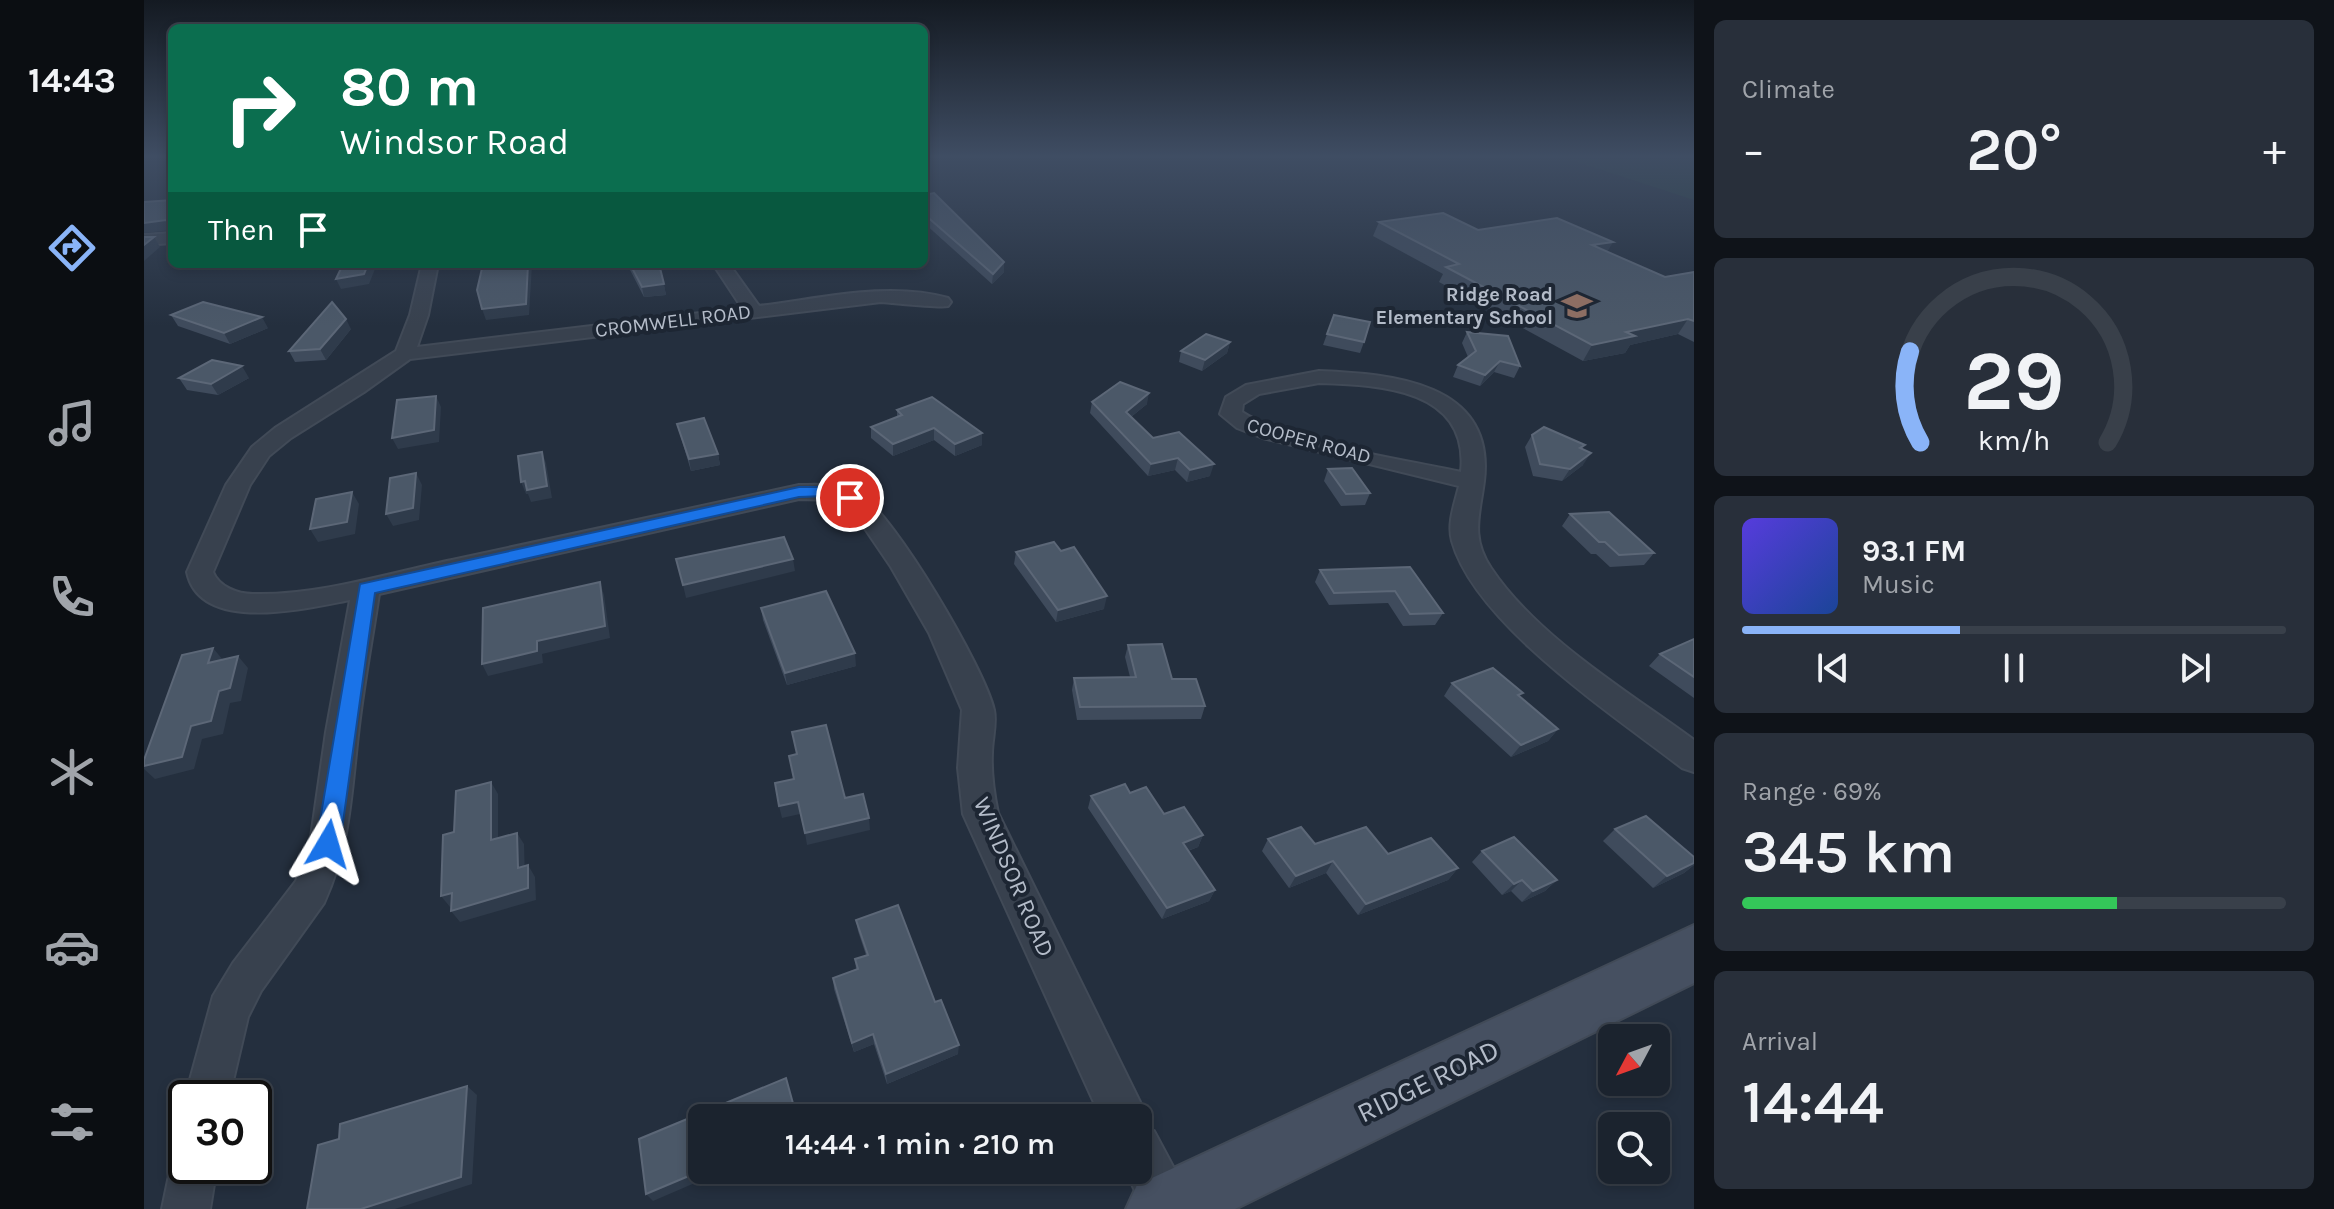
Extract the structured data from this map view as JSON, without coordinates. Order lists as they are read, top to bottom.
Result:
{
  "streets": {
    "main road": ["RIDGE ROAD"],
    "street": ["CROMWELL ROAD", "COOPER ROAD", "WINDSOR ROAD"]
  },
  "crossings": [
    ["CROMWELL ROAD", "WINDSOR ROAD"]
  ],
  "places": {
    "school or university": ["Ridge Road Elementary School"]
  },
  "north": "bottom left",
  "page": {
    "tabs": "14:43",
    "tile": [
      "Climate",
      ["Range · 69%", "345 km"],
      ["Arrival", "14:44"]
    ],
    "turn": ["80 m", "Windsor Road"],
    "heat": ["−", "20°", "+"],
    "then": "Then",
    "song": ["93.1 FM", "Music"],
    "limit": "30",
    "trip": "14:44 · 1 min · 210 m",
    "gauge": ["29", "km/h"]
  }
}
